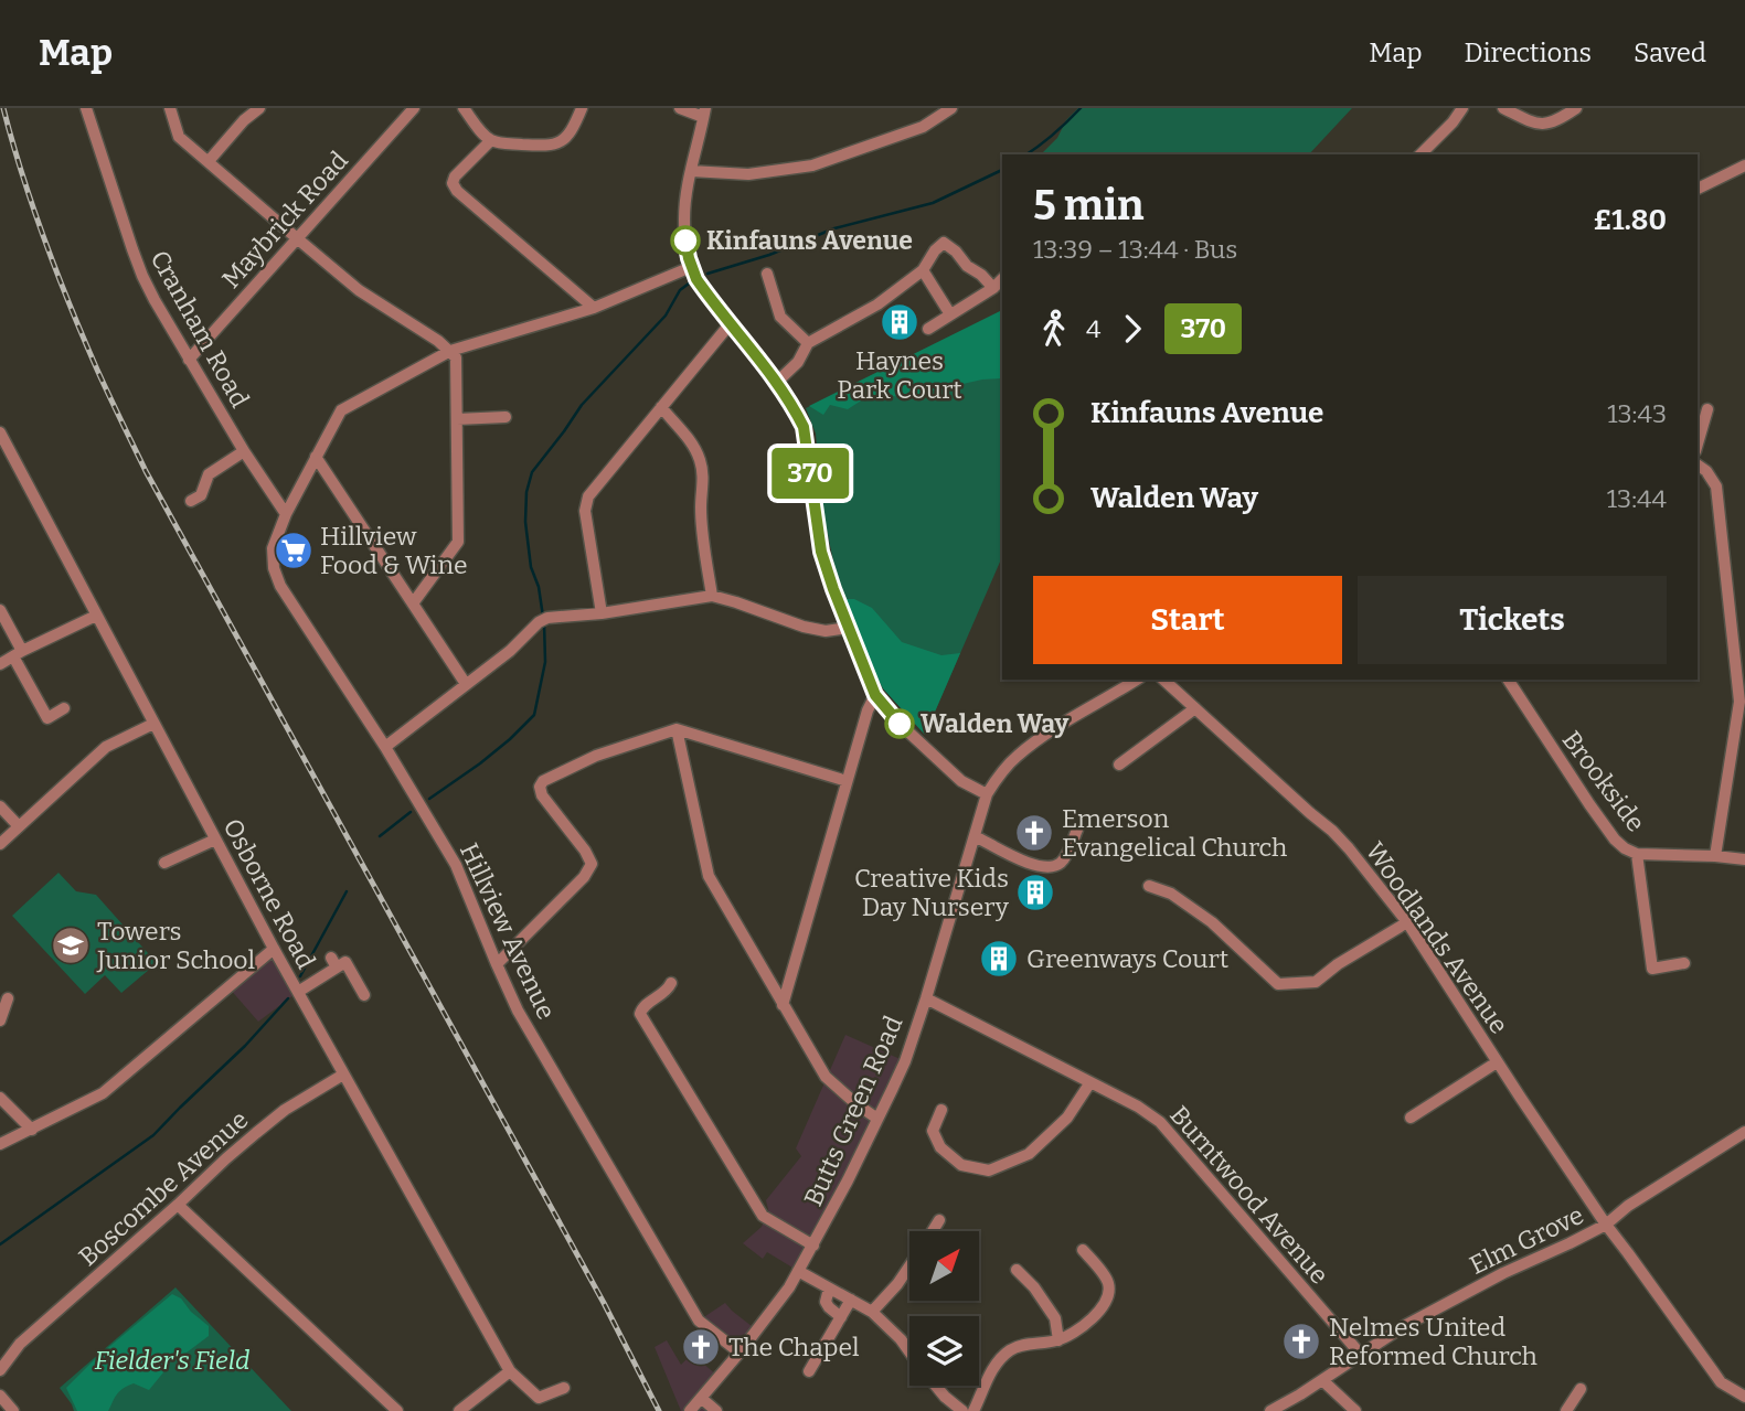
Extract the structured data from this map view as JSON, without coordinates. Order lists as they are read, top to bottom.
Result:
{
  "streets": {
    "street": [
      "Maybrick Road",
      "Cranham Road",
      "Brookside",
      "Osborne Road",
      "Hillview Avenue",
      "Woodlands Avenue",
      "Butts Green Road",
      "Boscombe Avenue",
      "Burntwood Avenue",
      "Elm Grove"
    ]
  },
  "crossings": [
    ["Maybrick Road", "Cranham Road"],
    ["Cranham Road", "Hillview Avenue"],
    ["Osborne Road", "Boscombe Avenue"],
    ["Hillview Avenue", "Butts Green Road"],
    ["Woodlands Avenue", "Elm Grove"],
    ["Butts Green Road", "Burntwood Avenue"],
    ["Burntwood Avenue", "Elm Grove"]
  ],
  "parks": ["Fielder's Field"],
  "places": {
    "other": ["Kinfauns Avenue", "Walden Way"],
    "building": ["Haynes Park Court", "Creative Kids Day Nursery", "Greenways Court"],
    "supermarket": ["Hillview Food & Wine"],
    "church": ["Emerson Evangelical Church", "Nelmes United Reformed Church", "The Chapel"],
    "school or university": ["Towers Junior School"]
  },
  "lines": ["bus line 370"],
  "north": "top right",
  "page": {
    "header": "Map",
    "nav": ["Map", "Directions", "Saved"],
    "on_map": "370",
    "heading": ["5 min", "13:39 – 13:44 · Bus", "£1.80"],
    "legs": ["4", "370"],
    "list": [
      {
        "name": "Kinfauns Avenue",
        "value": "13:43"
      },
      {
        "name": "Walden Way",
        "value": "13:44"
      }
    ],
    "buttons": ["Start", "Tickets"]
  }
}
